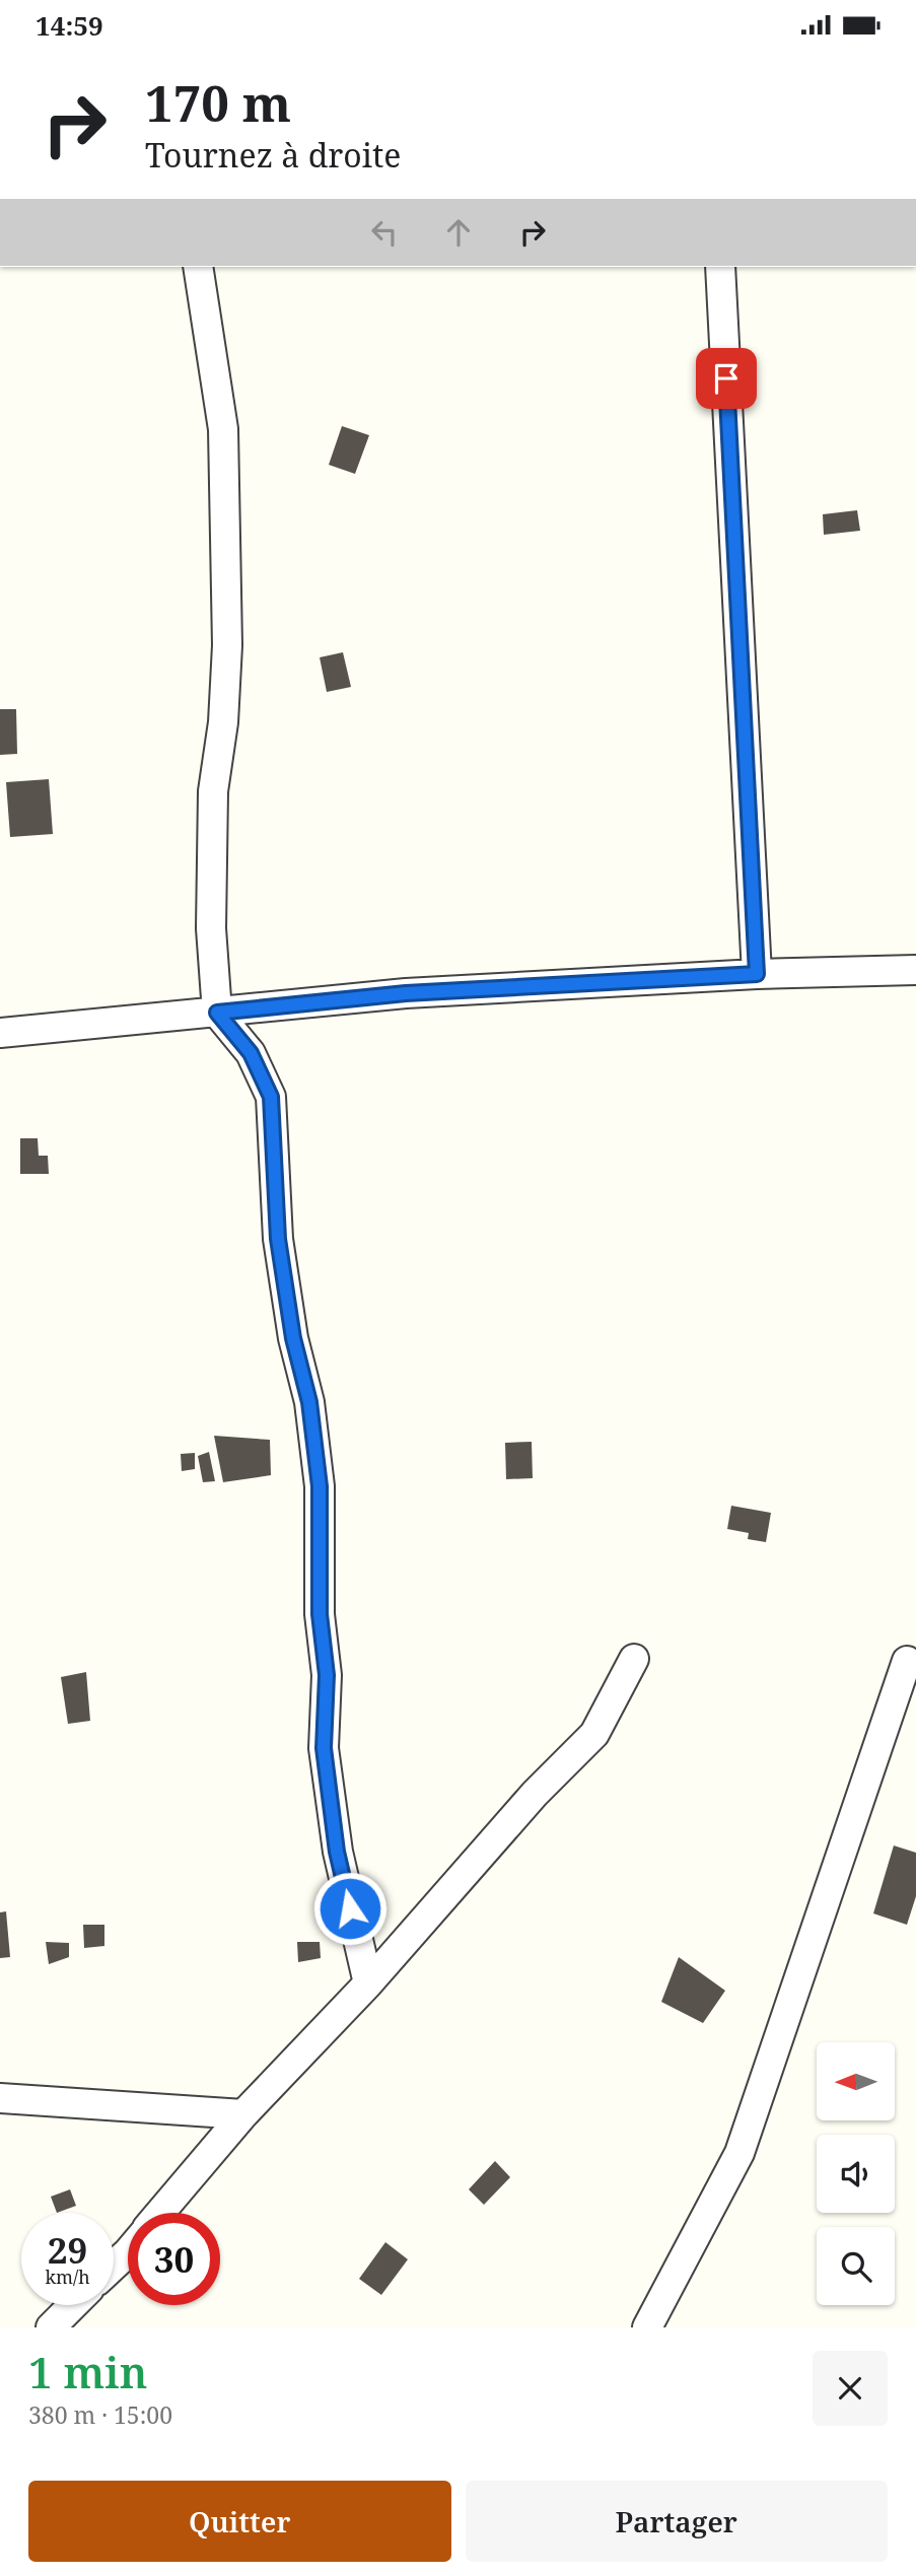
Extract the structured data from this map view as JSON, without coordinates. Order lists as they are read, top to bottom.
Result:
{
  "north": "left",
  "page": {
    "status": "14:59",
    "turn": ["170 m", "Tournez à droite"],
    "speed": "29 km/h",
    "limit": "30",
    "heading": ["1 min", "380 m · 15:00"],
    "buttons": ["Quitter", "Partager"]
  }
}
